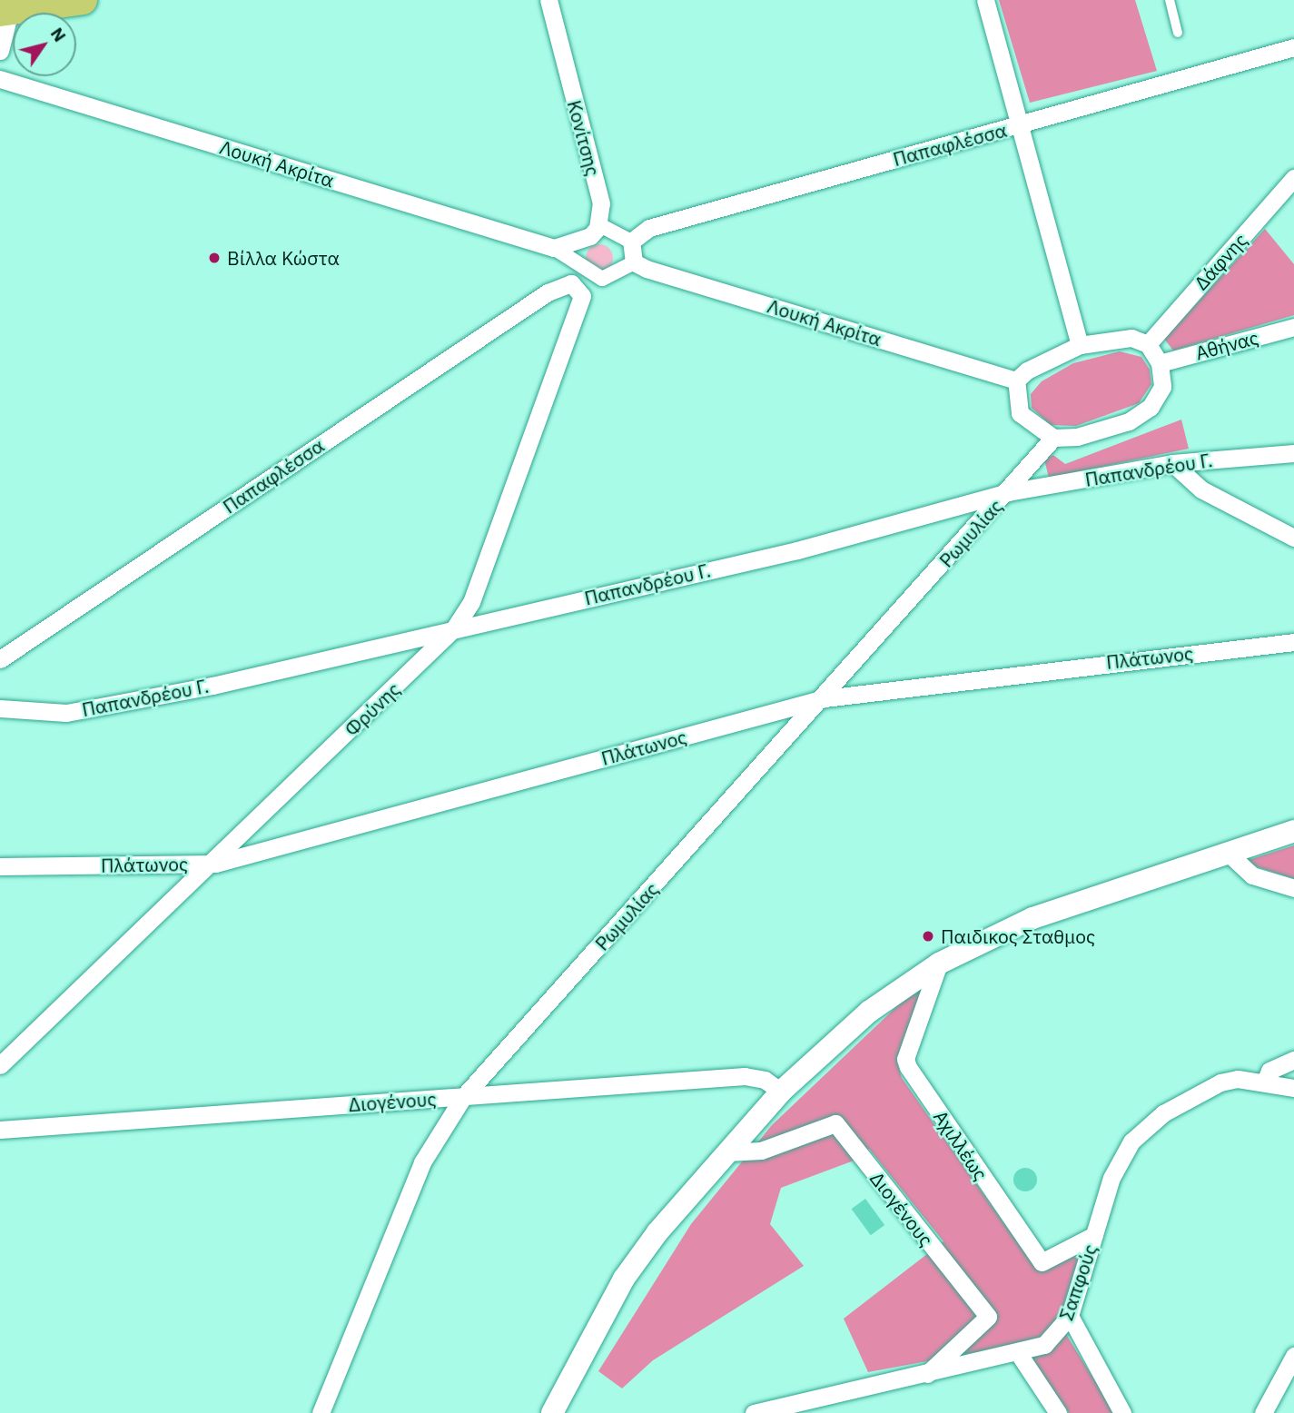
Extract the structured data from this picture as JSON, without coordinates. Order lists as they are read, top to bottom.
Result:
{
  "streets": {
    "street": [
      "Κονίτσης",
      "Παπαφλέσσα",
      "Λουκή Ακρίτα",
      "Δάφνης",
      "Αθήνας",
      "Παπανδρέου Γ.",
      "Ρωμυλίας",
      "Πλάτωνος",
      "Φρύνης",
      "Διογένους",
      "Αχιλλέως",
      "Σαπφούς"
    ]
  },
  "crossings": [
    ["Παπαφλέσσα", "Φρύνης"],
    ["Παπανδρέου Γ.", "Ρωμυλίας"],
    ["Παπανδρέου Γ.", "Φρύνης"],
    ["Ρωμυλίας", "Πλάτωνος"],
    ["Ρωμυλίας", "Διογένους"],
    ["Πλάτωνος", "Φρύνης"],
    ["Διογένους", "Σαπφούς"],
    ["Αχιλλέως", "Σαπφούς"]
  ],
  "places": ["Βίλλα Κώστα", "Παιδικος Σταθμος"],
  "north": "top right"
}
